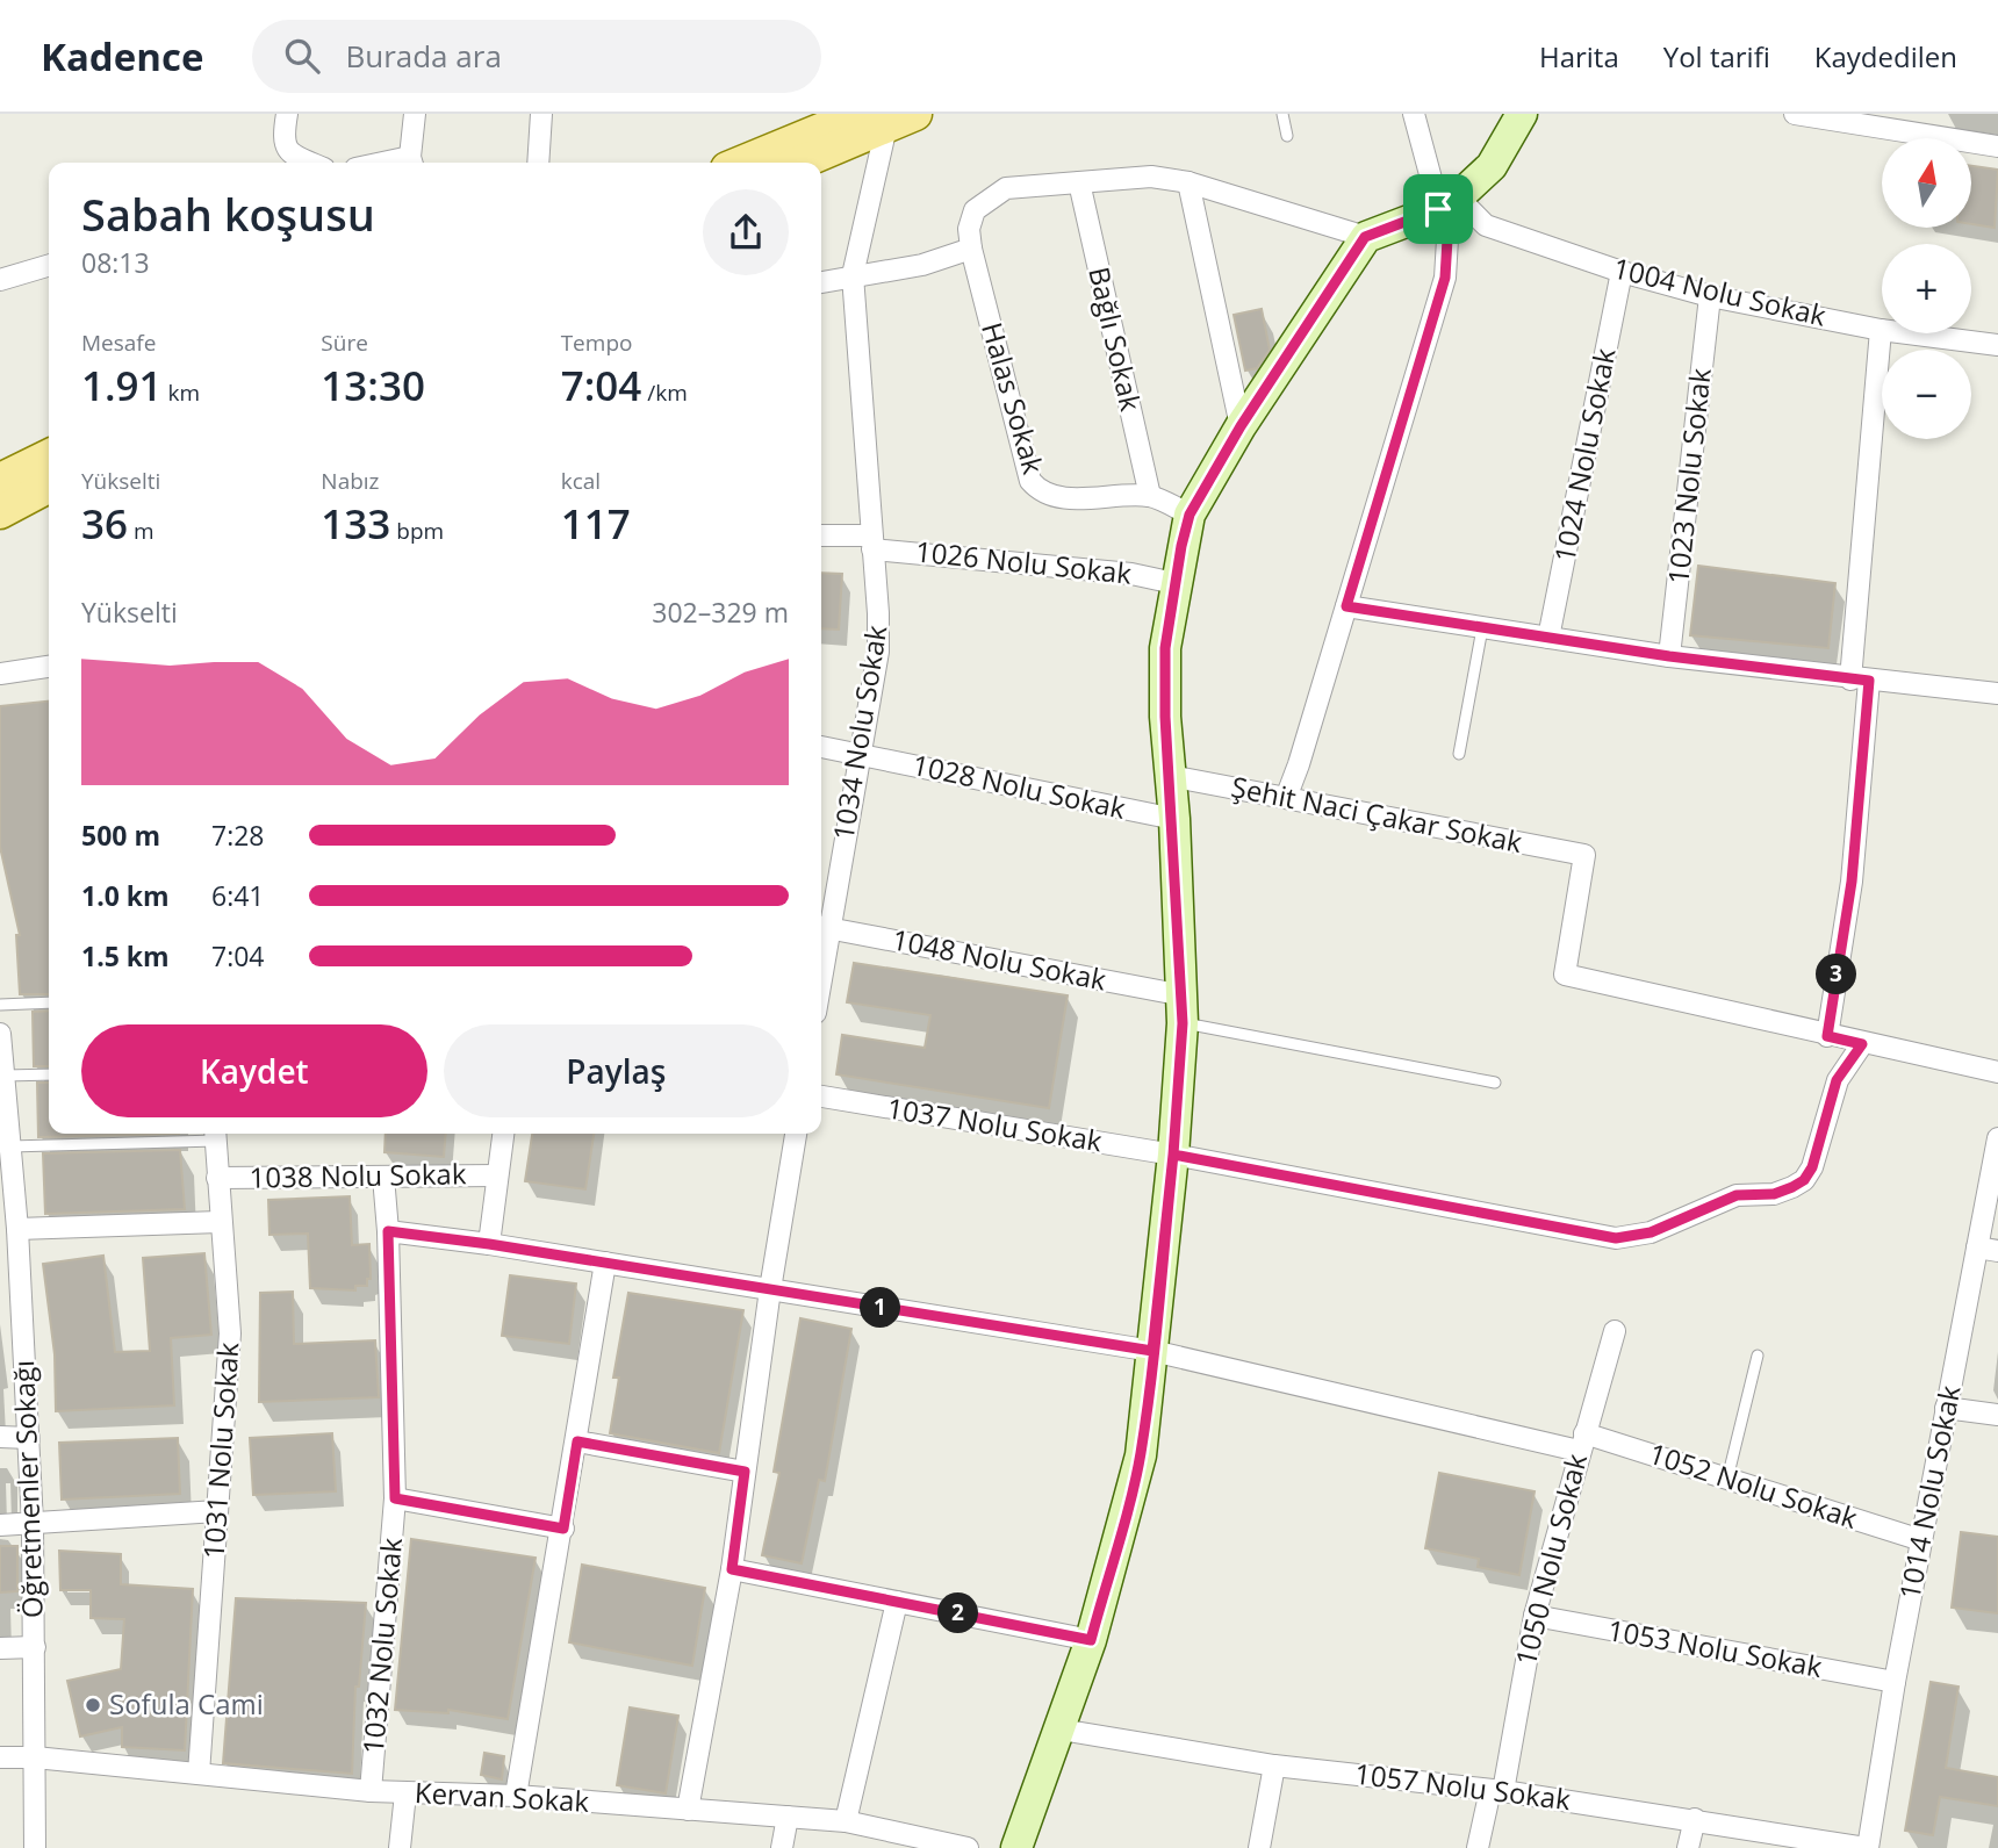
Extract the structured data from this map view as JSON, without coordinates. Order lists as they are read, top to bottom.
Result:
{
  "streets": {
    "street": [
      "1004 Nolu Sokak",
      "Bağlı Sokak",
      "Halas Sokak",
      "1024 Nolu Sokak",
      "1023 Nolu Sokak",
      "1026 Nolu Sokak",
      "1034 Nolu Sokak",
      "1028 Nolu Sokak",
      "Şehit Naci Çakar Sokak",
      "1048 Nolu Sokak",
      "1037 Nolu Sokak",
      "1038 Nolu Sokak",
      "1031 Nolu Sokak",
      "1052 Nolu Sokak",
      "Öğretmenler Sokağı",
      "1014 Nolu Sokak",
      "1050 Nolu Sokak",
      "1032 Nolu Sokak",
      "1053 Nolu Sokak",
      "1057 Nolu Sokak",
      "Kervan Sokak"
    ]
  },
  "crossings": [
    ["1004 Nolu Sokak", "1024 Nolu Sokak"],
    ["1004 Nolu Sokak", "1023 Nolu Sokak"],
    ["Bağlı Sokak", "Halas Sokak"],
    ["1026 Nolu Sokak", "1034 Nolu Sokak"],
    ["1034 Nolu Sokak", "1028 Nolu Sokak"],
    ["1034 Nolu Sokak", "1048 Nolu Sokak"],
    ["1038 Nolu Sokak", "1031 Nolu Sokak"],
    ["1038 Nolu Sokak", "1032 Nolu Sokak"],
    ["1031 Nolu Sokak", "Kervan Sokak"],
    ["1052 Nolu Sokak", "1014 Nolu Sokak"],
    ["1052 Nolu Sokak", "1050 Nolu Sokak"],
    ["Öğretmenler Sokağı", "Kervan Sokak"],
    ["1014 Nolu Sokak", "1053 Nolu Sokak"],
    ["1014 Nolu Sokak", "1057 Nolu Sokak"],
    ["1050 Nolu Sokak", "1053 Nolu Sokak"],
    ["1050 Nolu Sokak", "1057 Nolu Sokak"],
    ["1032 Nolu Sokak", "Kervan Sokak"]
  ],
  "places": ["Sofula Cami"],
  "north": "top",
  "page": {
    "header": "Kadence",
    "search": "Burada ara",
    "nav": ["Harita", "Yol tarifi", "Kaydedilen"],
    "map_buttons": ["+", "−"],
    "heading": ["Sabah koşusu", "08:13"],
    "stats": [
      ["Mesafe", "1.91 km"],
      ["Süre", "13:30"],
      ["Tempo", "7:04 /km"],
      ["Yükselti", "36 m"],
      ["Nabız", "133 bpm"],
      ["kcal", "117"]
    ],
    "chart": ["Yükselti", "302–329 m"],
    "list": [
      {
        "name": "500 m",
        "note": "7:28"
      },
      {
        "name": "1.0 km",
        "note": "6:41"
      },
      {
        "name": "1.5 km",
        "note": "7:04"
      }
    ],
    "pins": ["3", "1", "2"],
    "buttons": ["Kaydet", "Paylaş"]
  }
}
